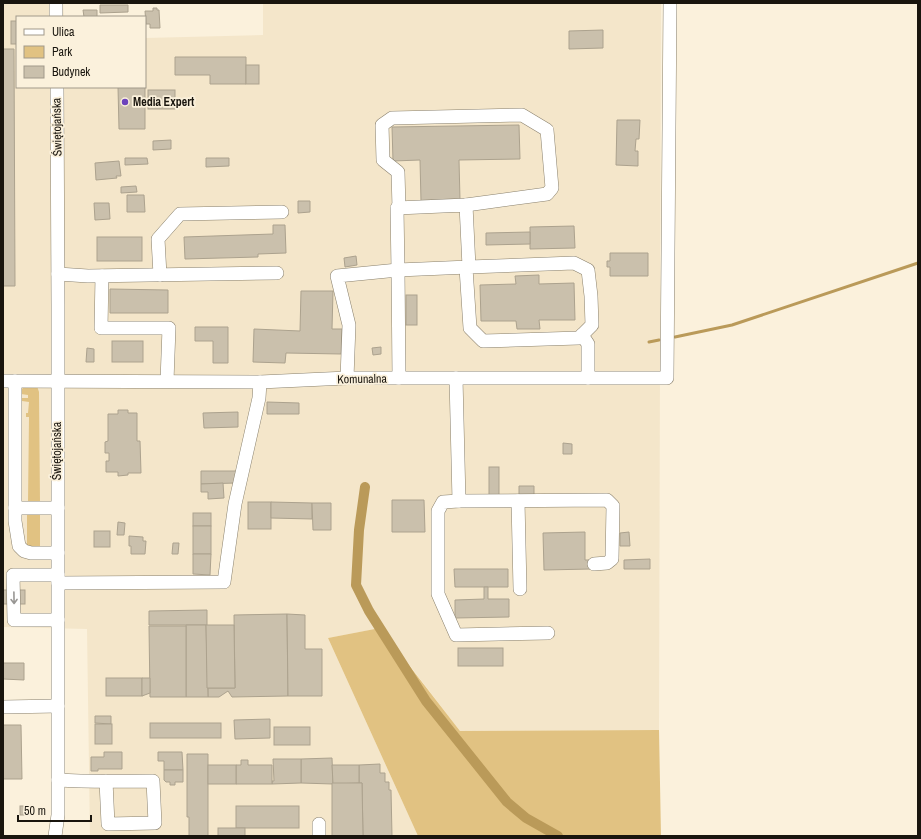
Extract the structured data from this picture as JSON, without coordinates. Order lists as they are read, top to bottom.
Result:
{
  "streets": {
    "street": ["Świętojańska", "Komunalna"]
  },
  "crossings": [
    ["Świętojańska", "Komunalna"]
  ],
  "places": ["Media Expert"],
  "legend": ["Ulica", "Park", "Budynek"],
  "scale_bar": "50 m"
}
